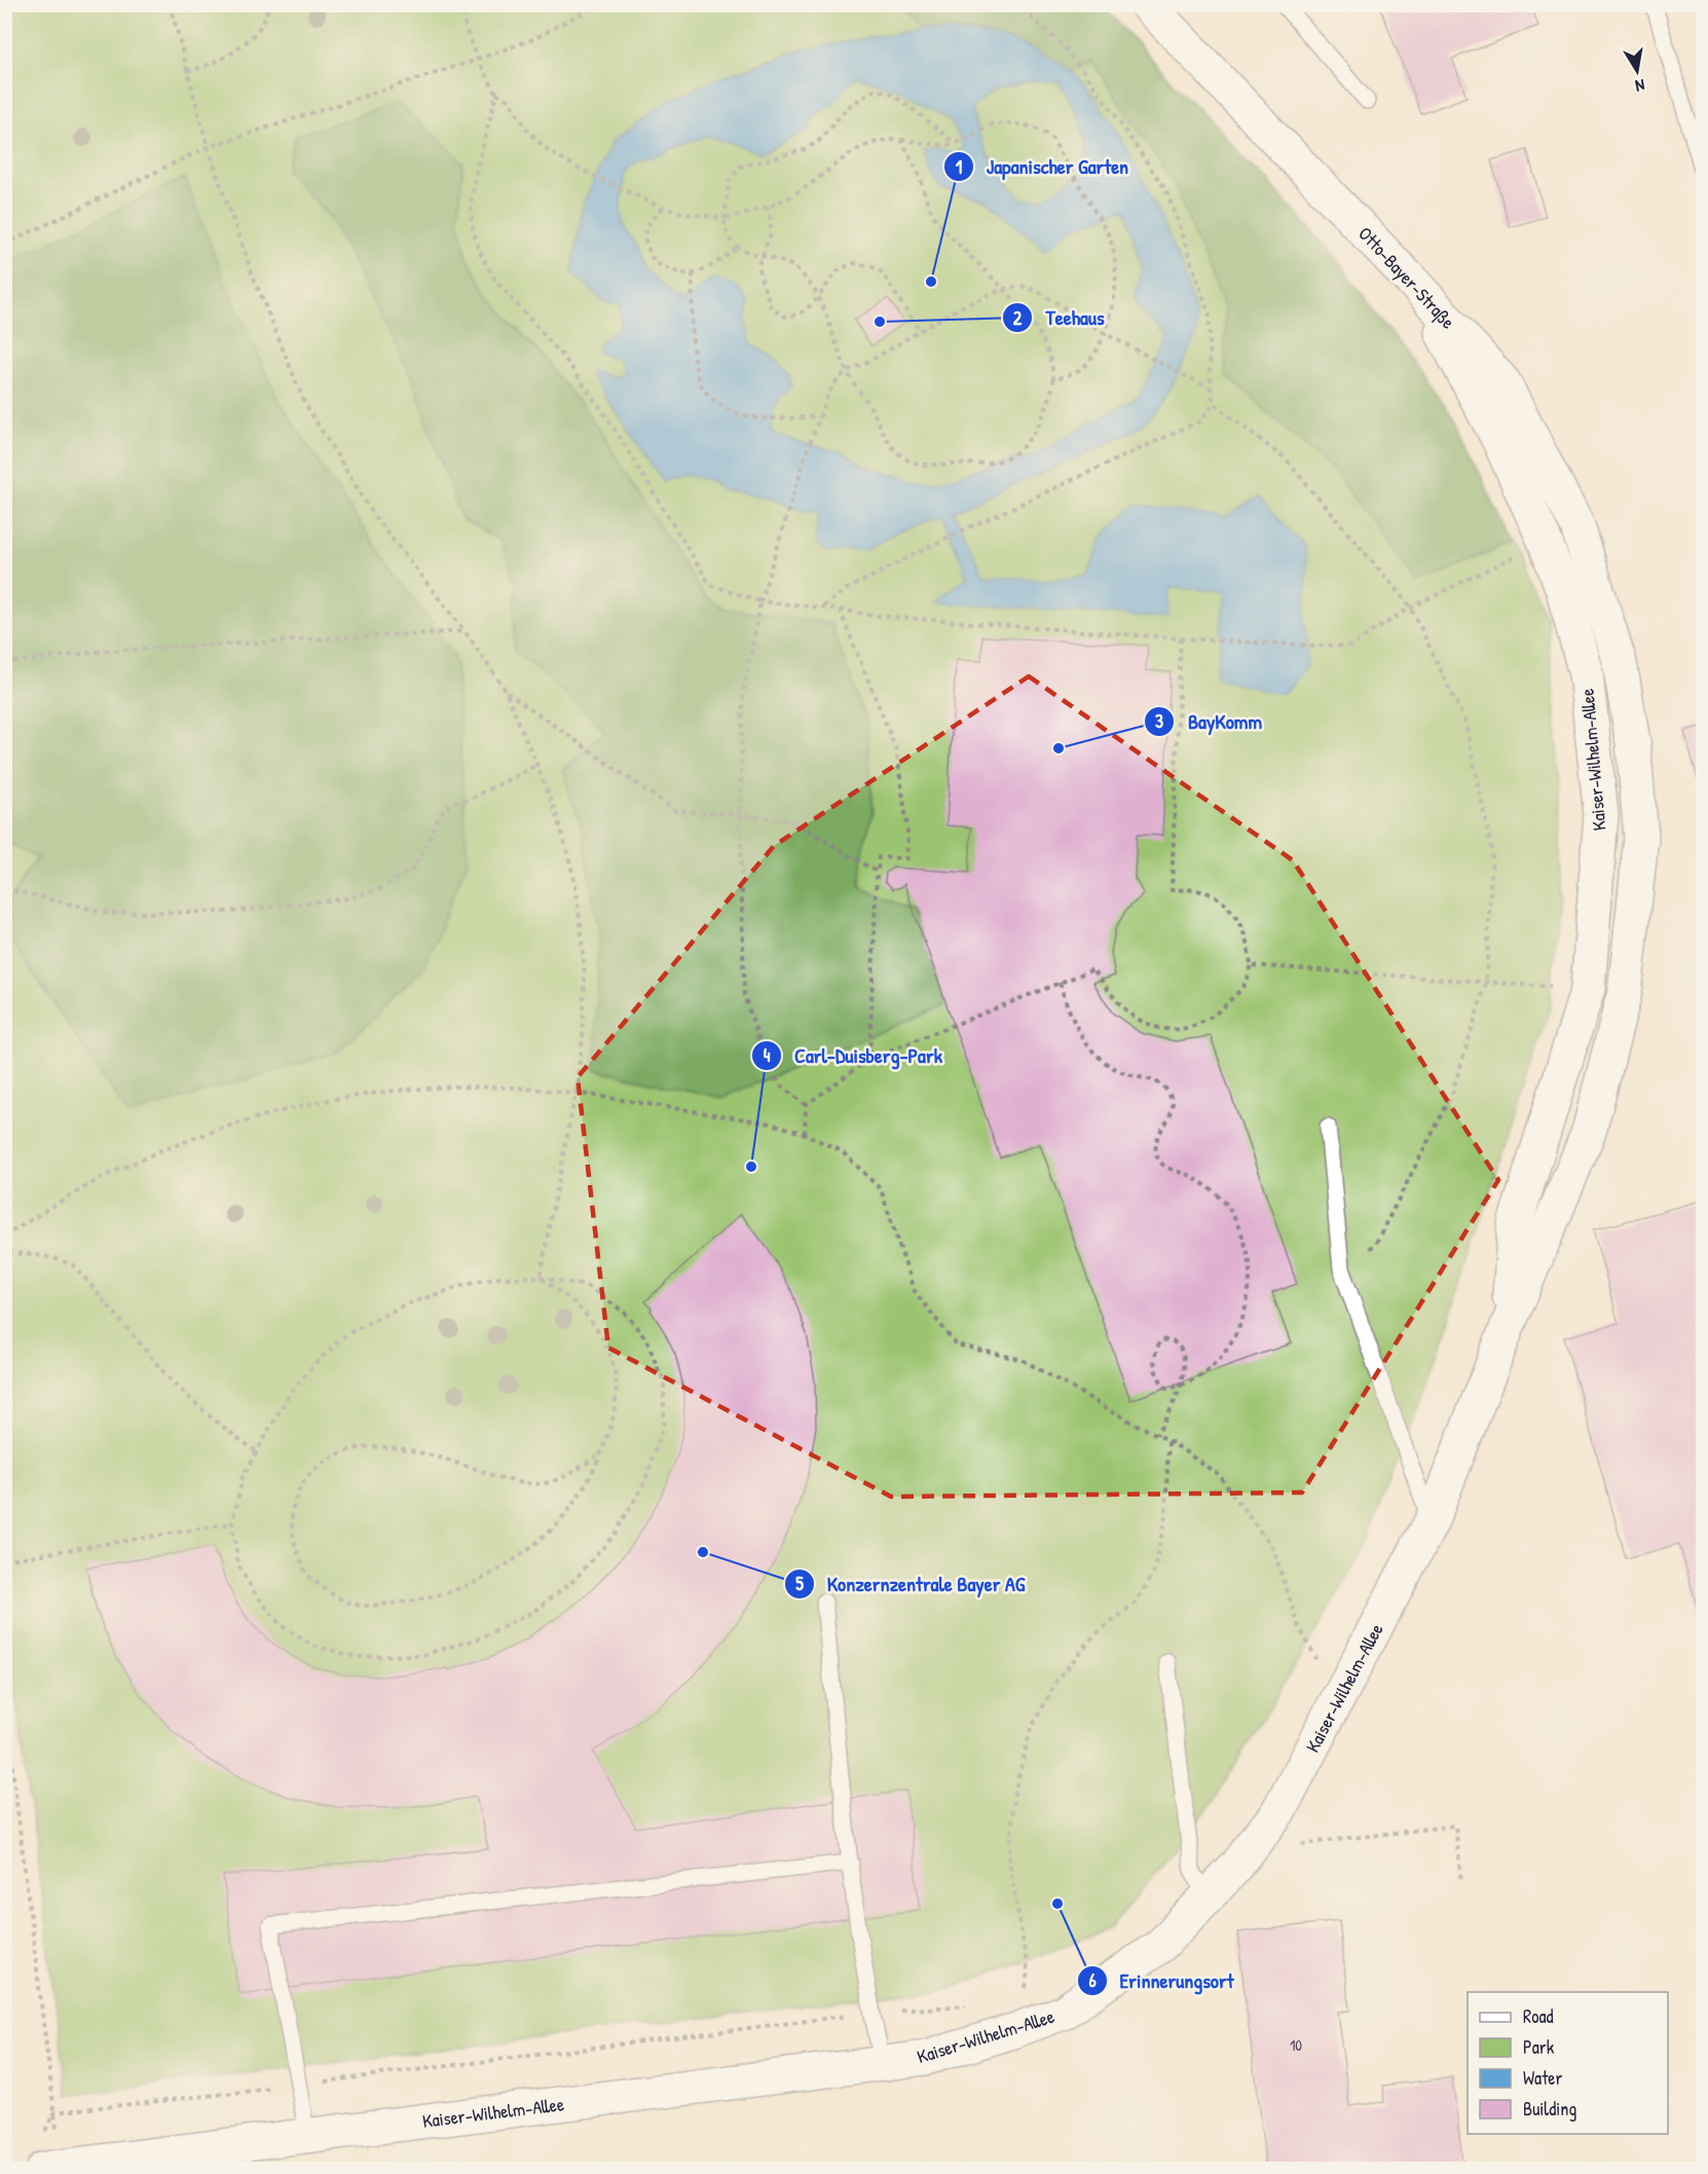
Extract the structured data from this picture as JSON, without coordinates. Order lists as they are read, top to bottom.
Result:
{
  "streets": {
    "street": ["Otto-Bayer-Straße", "Kaiser-Wilhelm-Allee"]
  },
  "crossings": [
    ["Otto-Bayer-Straße", "Kaiser-Wilhelm-Allee"]
  ],
  "places": [
    "Japanischer Garten",
    "Teehaus",
    "BayKomm",
    "Carl-Duisberg-Park",
    "Konzernzentrale Bayer AG",
    "Erinnerungsort"
  ],
  "house_numbers": ["10"],
  "legend": [
    "Road",
    "Park",
    "Water",
    "Building"
  ],
  "north": "bottom"
}
